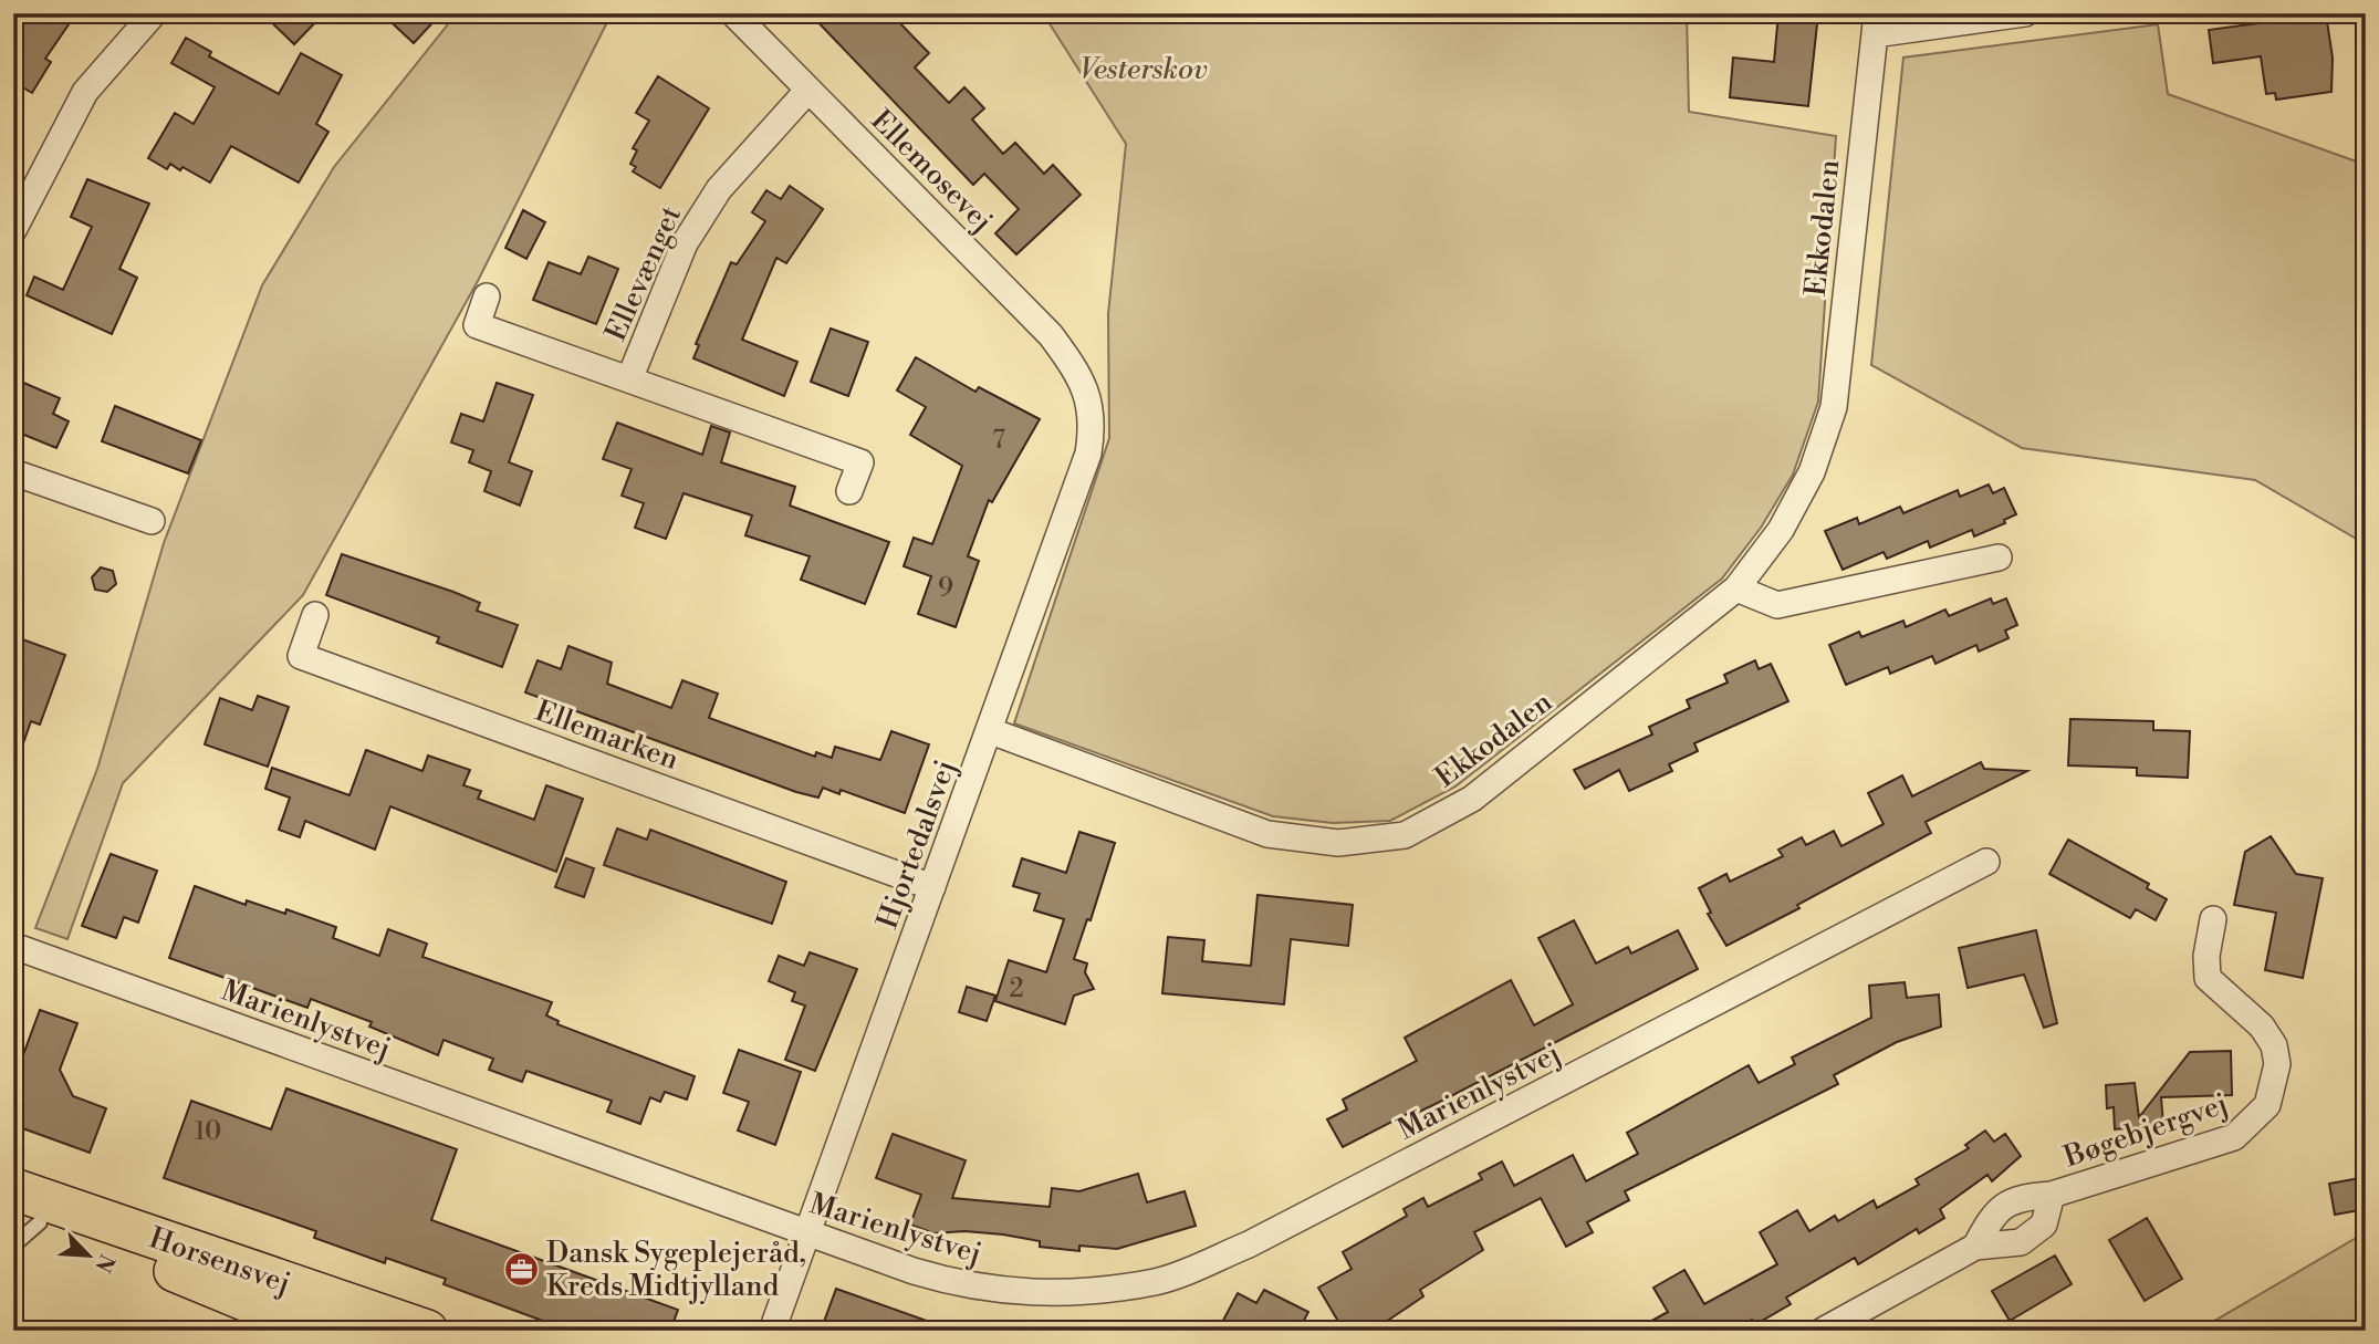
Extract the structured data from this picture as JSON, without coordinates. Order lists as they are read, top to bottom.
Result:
{
  "streets": {
    "main road": ["Horsensvej"],
    "street": [
      "Ellemosevej",
      "Ekkodalen",
      "Ellevænget",
      "Ellemarken",
      "Hjortedalsvej",
      "Marienlystvej",
      "Bøgebjergvej"
    ]
  },
  "crossings": [
    ["Ellemosevej", "Ellevænget"],
    ["Ellemosevej", "Hjortedalsvej"],
    ["Ekkodalen", "Hjortedalsvej"],
    ["Ellemarken", "Hjortedalsvej"],
    ["Hjortedalsvej", "Marienlystvej"]
  ],
  "parks": ["Vesterskov"],
  "places": {
    "office": ["Dansk Sygeplejeråd, Kreds Midtjylland"]
  },
  "house_numbers": [
    "7",
    "9",
    "2",
    "10"
  ],
  "north": "bottom right"
}
